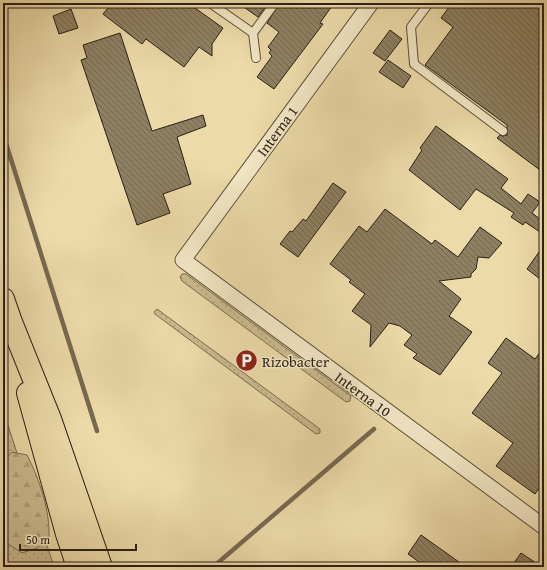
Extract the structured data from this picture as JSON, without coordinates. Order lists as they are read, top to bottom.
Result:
{
  "streets": {
    "street": ["Interna 1", "Interna 10"]
  },
  "crossings": [
    ["Interna 1", "Interna 10"]
  ],
  "places": {
    "parking": ["Rizobacter"]
  },
  "scale_bar": "50 m"
}
